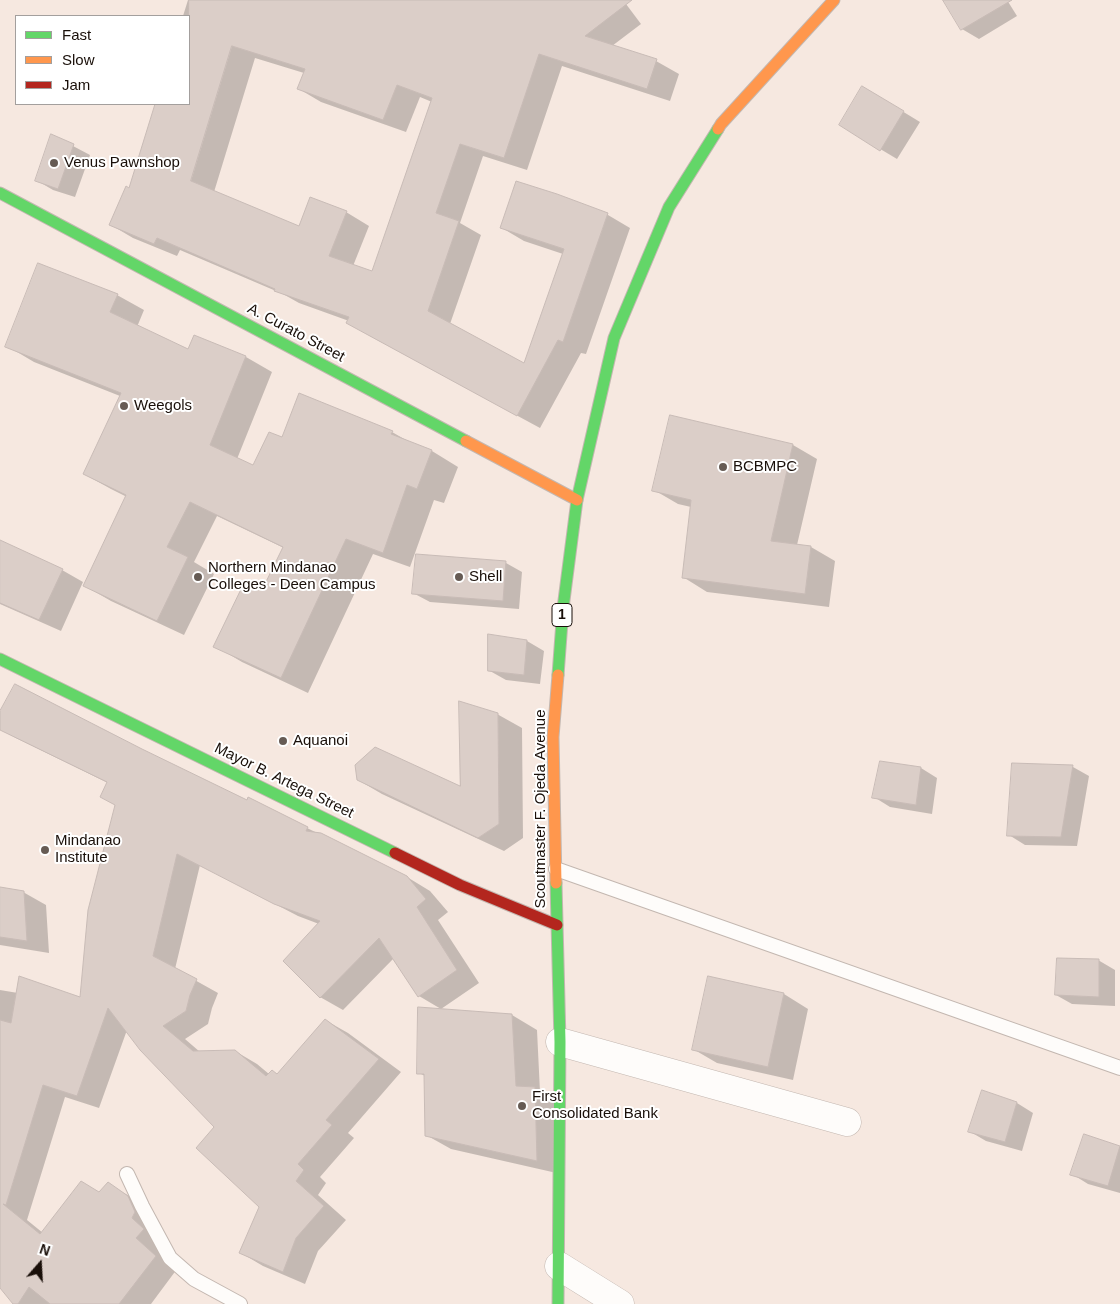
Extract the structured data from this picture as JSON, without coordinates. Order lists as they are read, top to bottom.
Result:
{
  "streets": {
    "main road": [
      "A. Curato Street",
      "1",
      "Mayor B. Artega Street",
      "Scoutmaster F. Ojeda Avenue"
    ]
  },
  "crossings": [
    ["A. Curato Street", "Scoutmaster F. Ojeda Avenue"],
    ["Mayor B. Artega Street", "Scoutmaster F. Ojeda Avenue"]
  ],
  "places": [
    "Venus Pawnshop",
    "Weegols",
    "BCBMPC",
    "Northern Mindanao Colleges - Deen Campus",
    "Shell",
    "Aquanoi",
    "Mindanao Institute",
    "First Consolidated Bank"
  ],
  "legend": ["Fast", "Slow", "Jam"],
  "north": "top"
}
